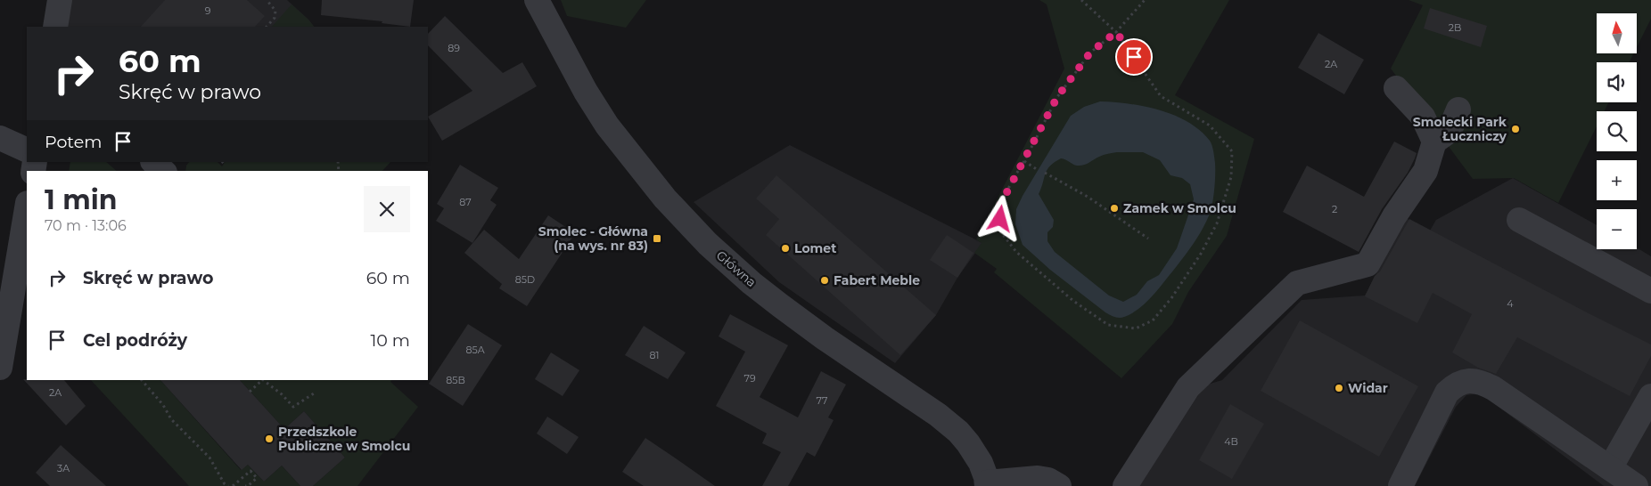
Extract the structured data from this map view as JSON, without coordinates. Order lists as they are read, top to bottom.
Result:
{
  "streets": {
    "street": ["Główna"]
  },
  "places": {
    "other": [
      "Smolecki Park Łuczniczy",
      "Zamek w Smolcu",
      "Lomet",
      "Fabert Meble",
      "Widar",
      "Przedszkole Publiczne w Smolcu"
    ],
    "transit": ["Smolec - Główna (na wys. nr 83)"]
  },
  "house_numbers": [
    "9",
    "2B",
    "89",
    "2A",
    "87",
    "2",
    "85D",
    "4",
    "85A",
    "81",
    "79",
    "85B",
    "2A",
    "77",
    "4B",
    "3A"
  ],
  "north": "top",
  "page": {
    "map_buttons": ["+", "−"],
    "turn": ["60 m", "Skręć w prawo"],
    "then": "Potem",
    "heading": ["1 min", "70 m · 13:06"],
    "list": [
      {
        "name": "Skręć w prawo",
        "value": "60 m"
      },
      {
        "name": "Cel podróży",
        "value": "10 m"
      }
    ]
  }
}
